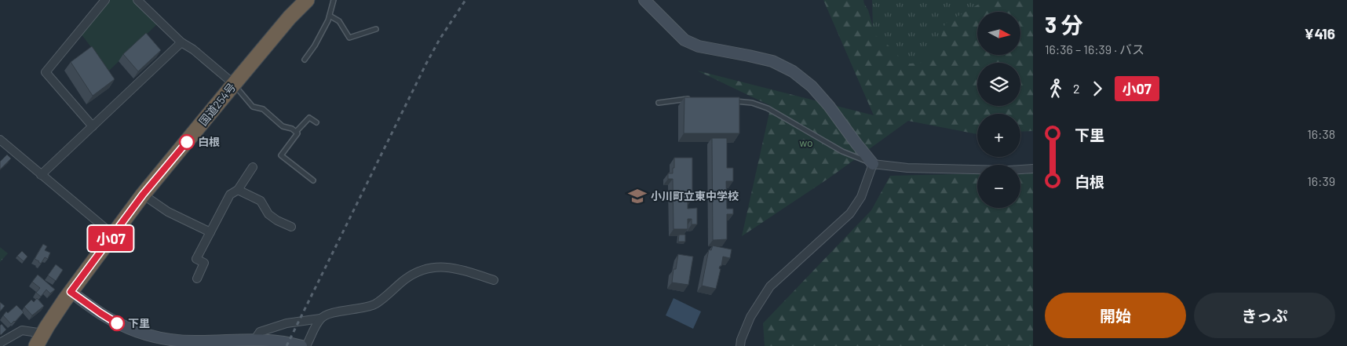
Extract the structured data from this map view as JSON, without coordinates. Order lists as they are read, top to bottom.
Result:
{
  "streets": {
    "highway": ["国道254号"]
  },
  "parks": ["wo"],
  "places": {
    "other": ["白根", "下里"],
    "school or university": ["小川町立東中学校"]
  },
  "lines": ["bus line 小07"],
  "north": "right",
  "page": {
    "on_map": "小07",
    "heading": ["3 分", "16:36 – 16:39 · バス", "¥416"],
    "map_buttons": ["+", "−"],
    "legs": ["2", "小07"],
    "list": [
      {
        "name": "下里",
        "value": "16:38"
      },
      {
        "name": "白根",
        "value": "16:39"
      }
    ],
    "buttons": ["開始", "きっぷ"]
  }
}
